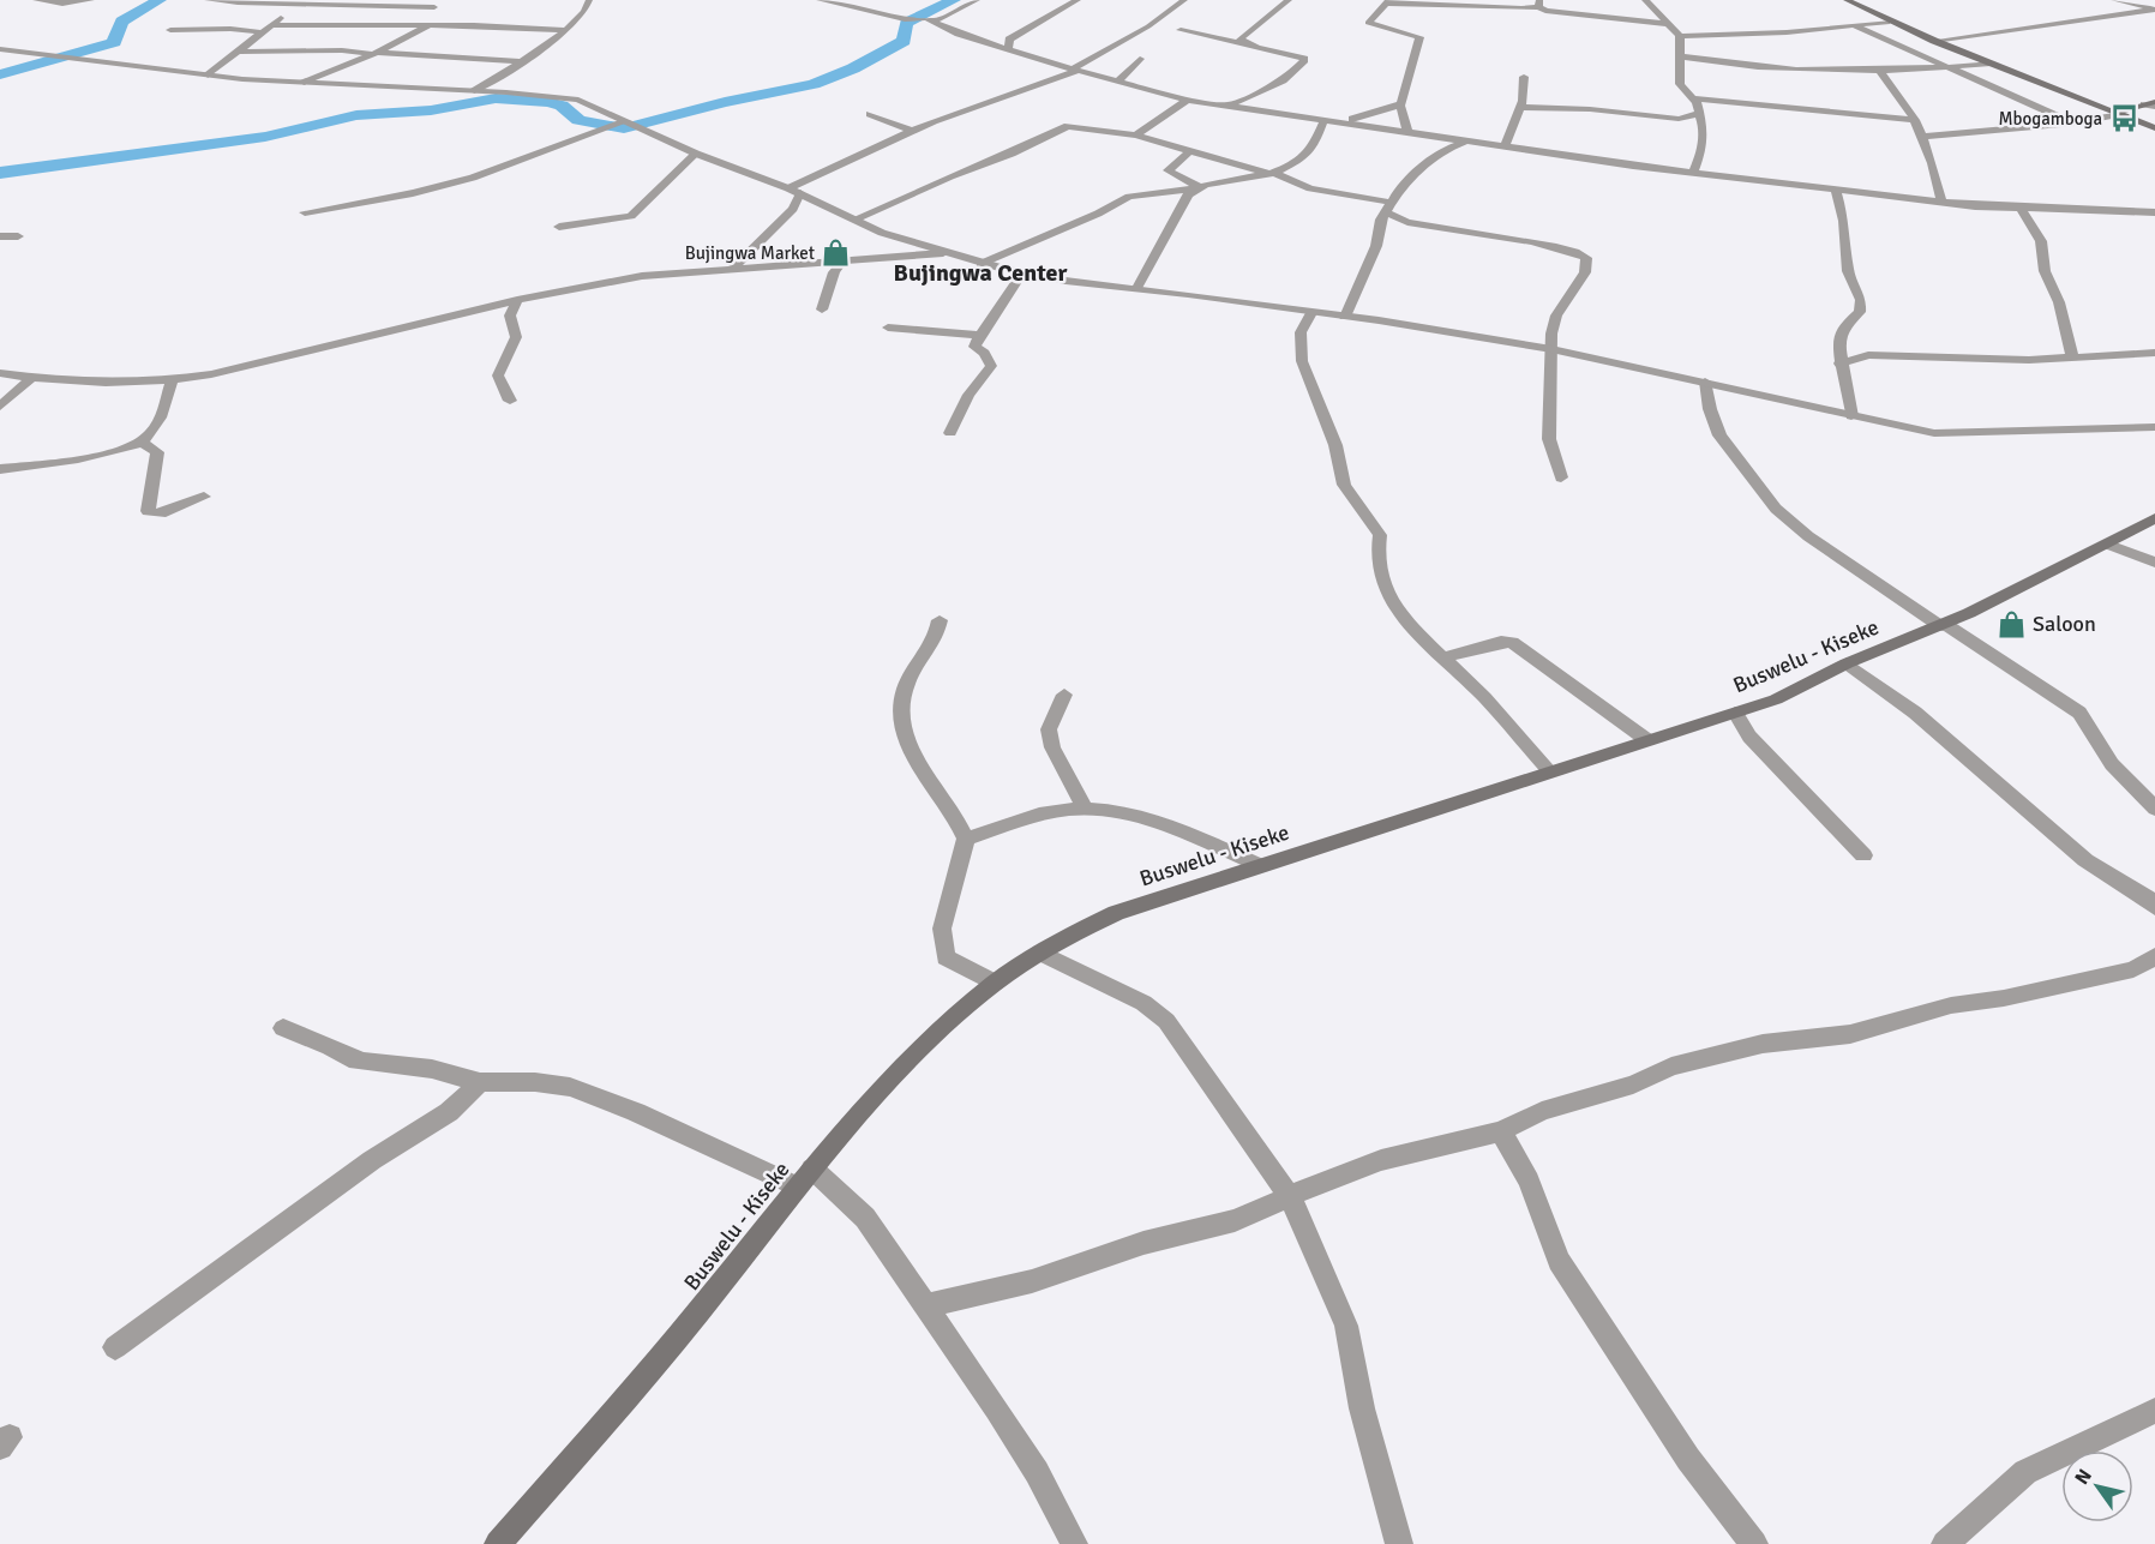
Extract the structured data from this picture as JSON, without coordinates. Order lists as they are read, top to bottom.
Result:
{
  "streets": {
    "main road": ["Buswelu - Kiseke"]
  },
  "districts": ["Bujingwa Center"],
  "places": {
    "bus stop": ["Mbogamboga"],
    "shop": ["Bujingwa Market", "Saloon"]
  },
  "north": "top left"
}
